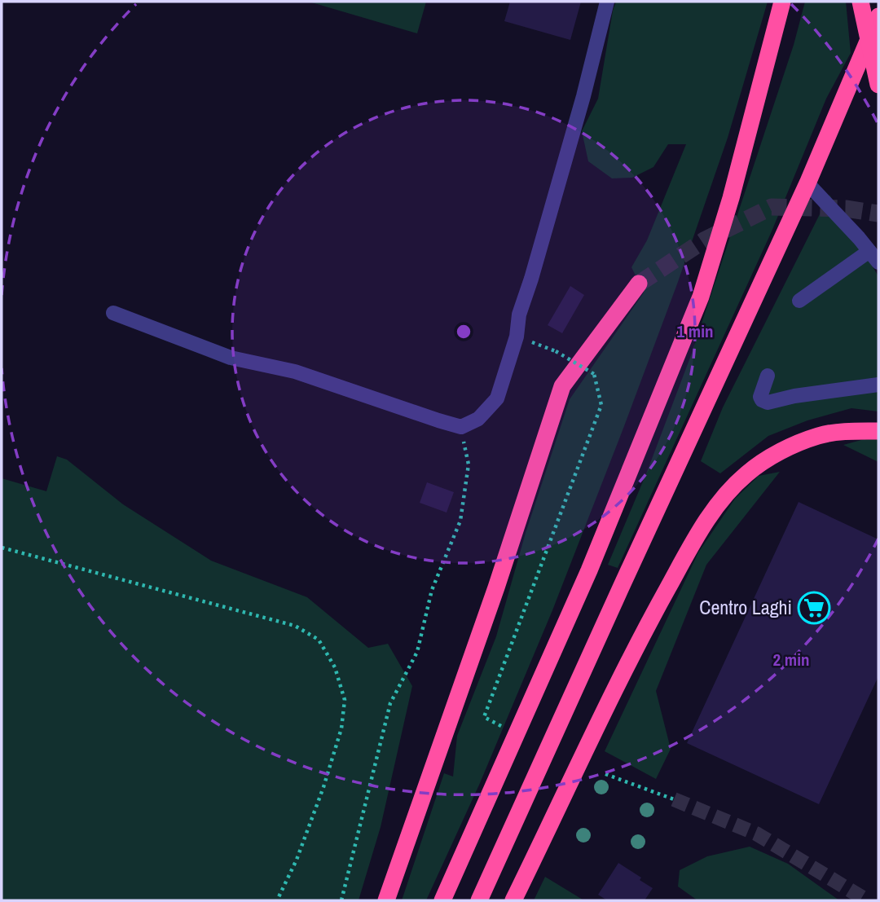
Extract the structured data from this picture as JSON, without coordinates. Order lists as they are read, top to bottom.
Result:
{
  "places": {
    "supermarket": ["Centro Laghi"]
  },
  "rings": ["1 min", "2 min"]
}
